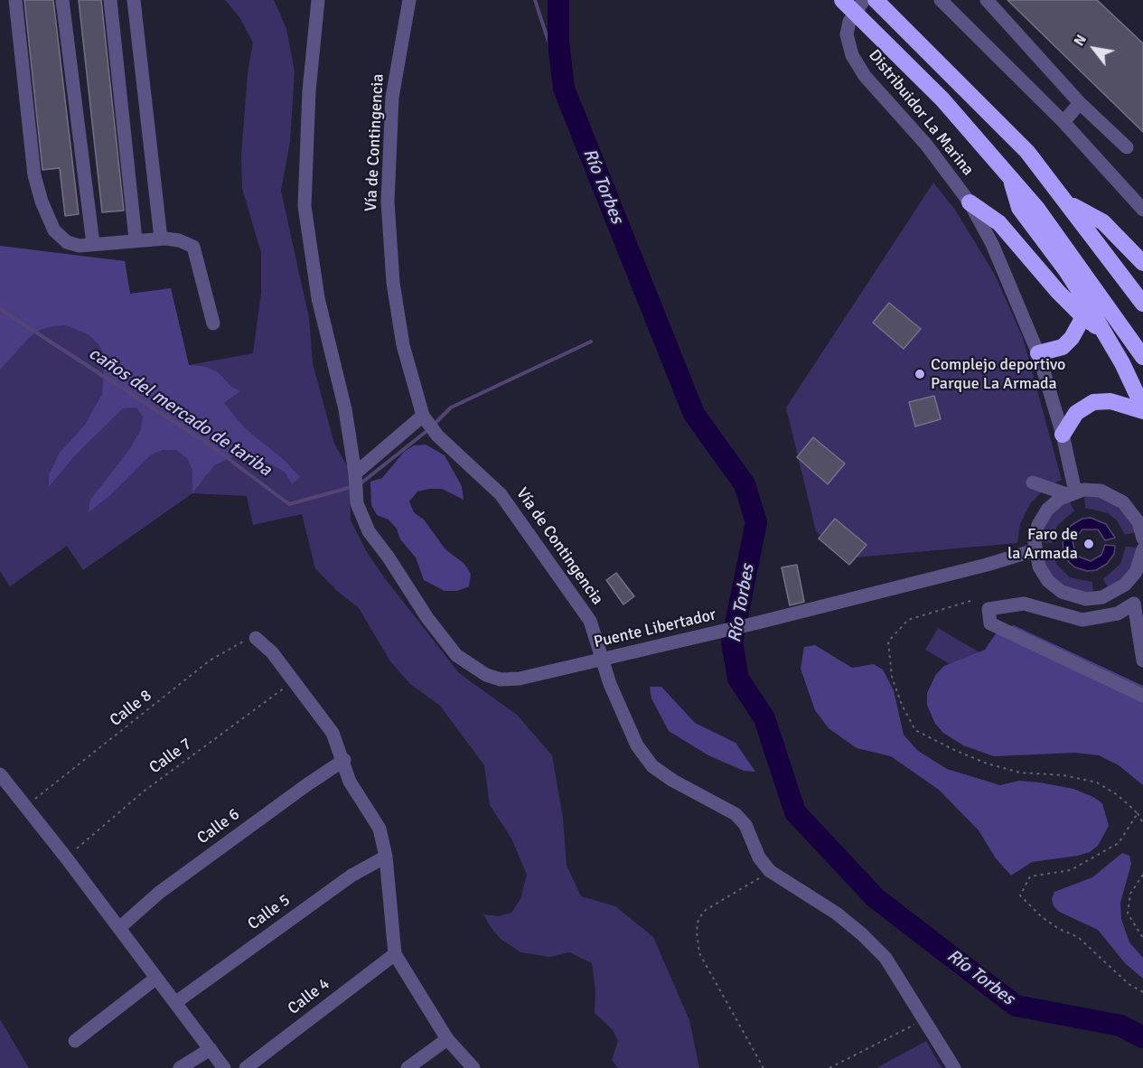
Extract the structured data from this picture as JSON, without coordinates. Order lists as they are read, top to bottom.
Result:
{
  "streets": {
    "street": [
      "Distribuidor La Marina",
      "Vía de Contingencia",
      "Puente Libertador",
      "Calle 6",
      "Calle 5",
      "Calle 4"
    ],
    "path": ["Calle 8", "Calle 7"]
  },
  "water": ["Río Torbes", "caños del mercado de tariba"],
  "places": ["Complejo deportivo Parque La Armada", "Faro de la Armada"],
  "north": "top left"
}
